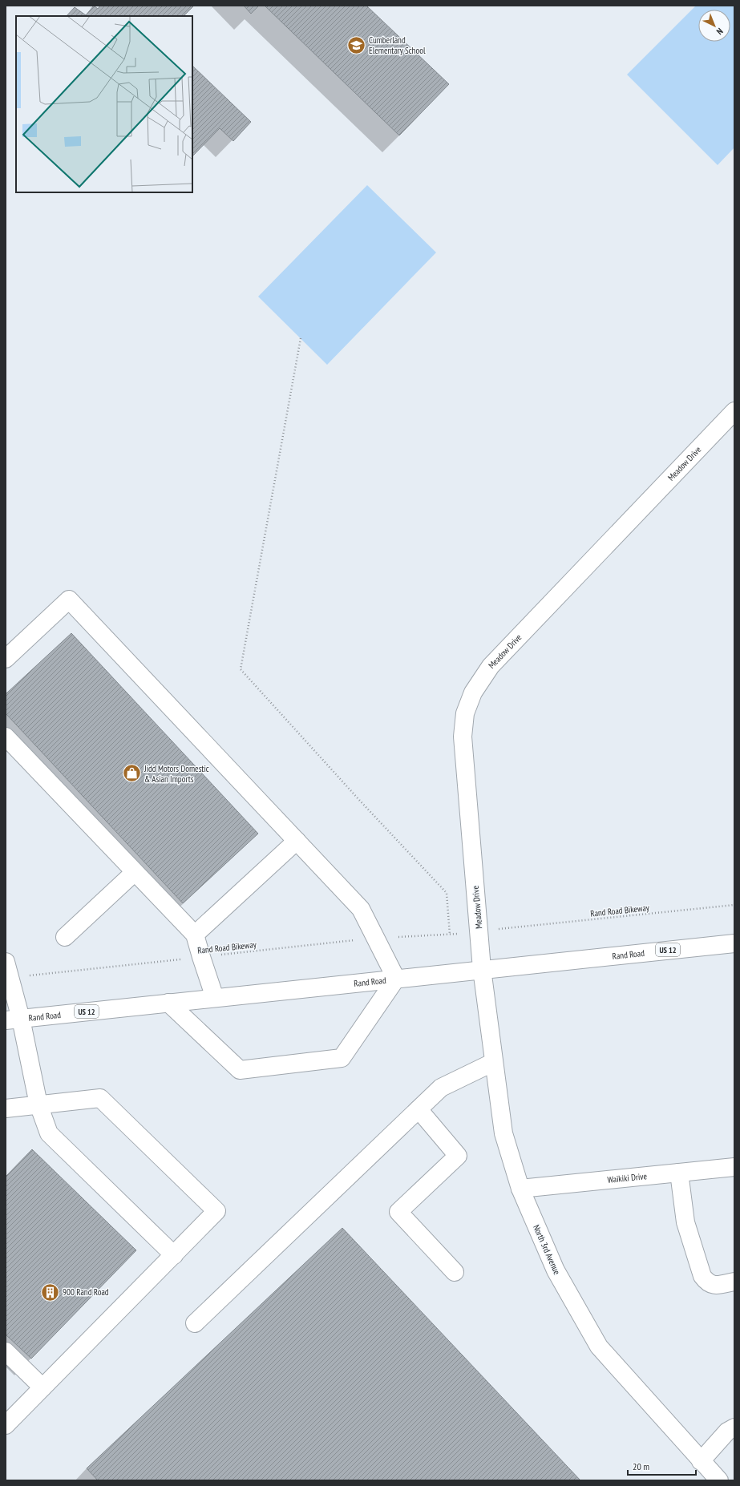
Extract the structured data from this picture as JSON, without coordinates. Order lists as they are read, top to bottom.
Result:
{
  "streets": {
    "street": [
      "Meadow Drive",
      "US 12",
      "Rand Road",
      "Waikiki Drive",
      "North 3rd Avenue"
    ],
    "path": ["Rand Road Bikeway"]
  },
  "crossings": [
    ["Meadow Drive", "Rand Road"],
    ["Meadow Drive", "North 3rd Avenue"],
    ["Rand Road", "North 3rd Avenue"],
    ["Waikiki Drive", "North 3rd Avenue"]
  ],
  "places": {
    "school or university": ["Cumberland Elementary School"],
    "shop": ["Jidd Motors Domestic & Asian Imports"],
    "building": ["900 Rand Road"]
  },
  "scale_bar": "20 m",
  "north": "bottom right"
}
